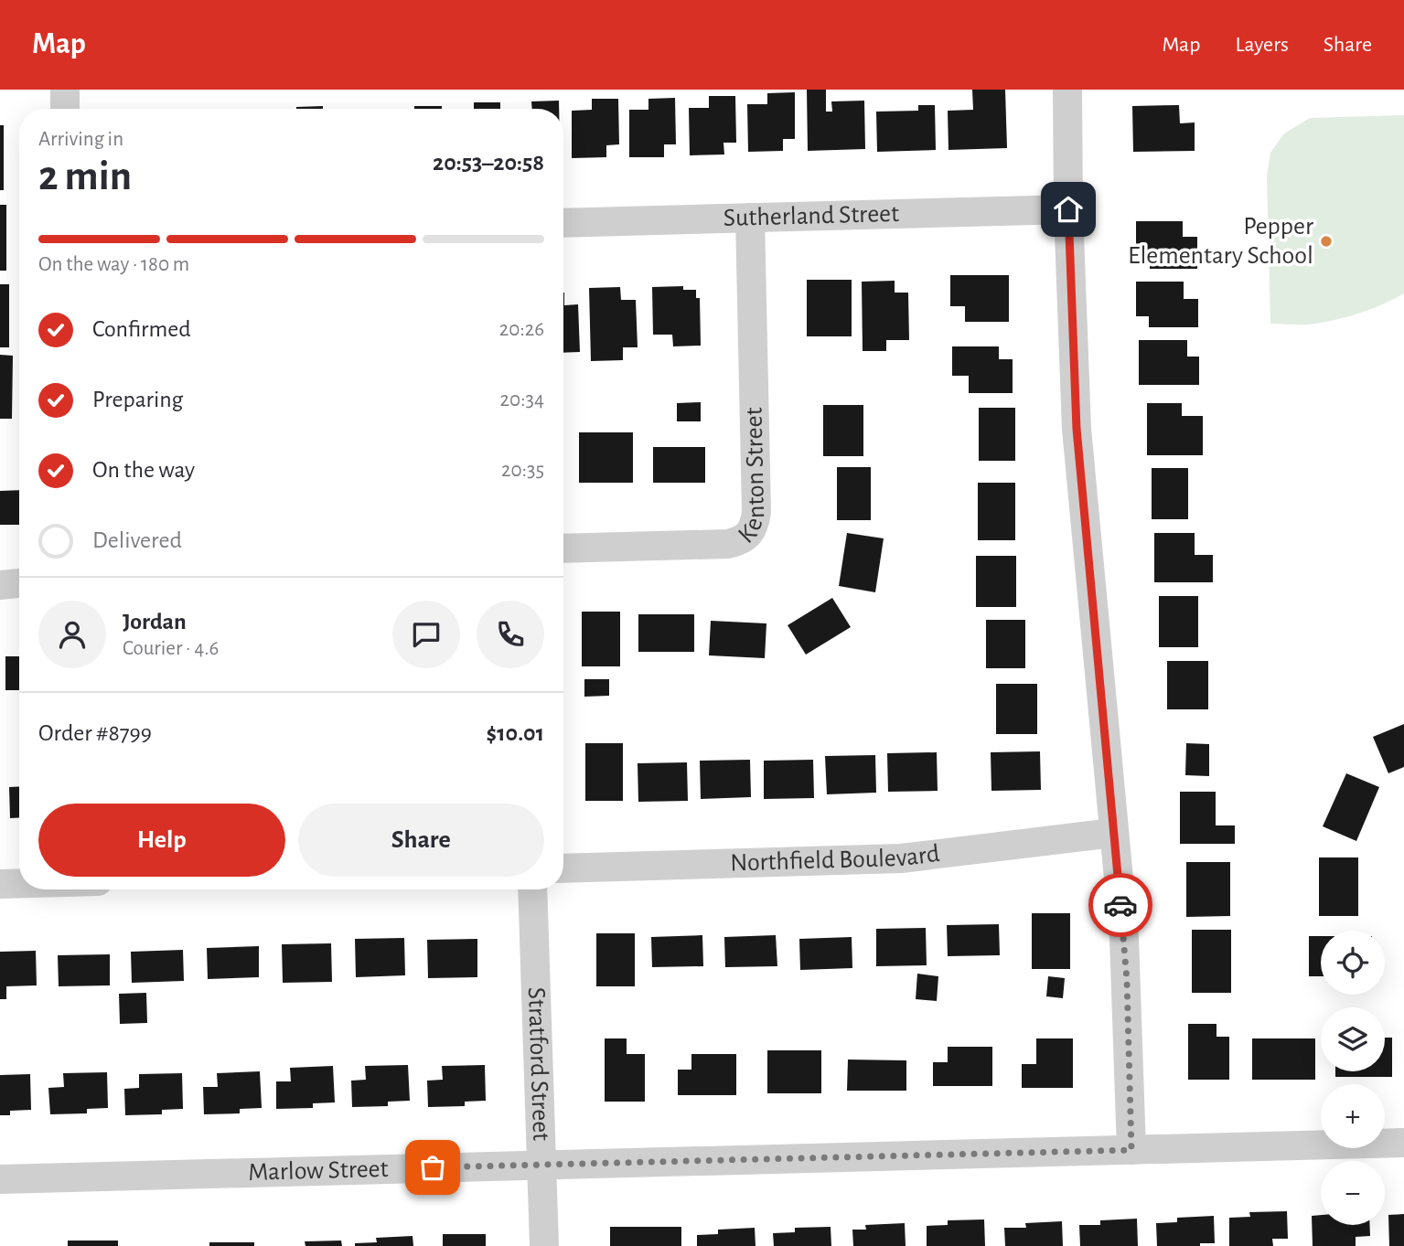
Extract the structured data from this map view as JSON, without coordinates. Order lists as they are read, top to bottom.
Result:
{
  "streets": {
    "street": [
      "Sutherland Street",
      "Kenton Street",
      "Northfield Boulevard",
      "Stratford Street",
      "Marlow Street"
    ]
  },
  "crossings": [
    ["Sutherland Street", "Kenton Street"],
    ["Stratford Street", "Marlow Street"]
  ],
  "places": ["Pepper Elementary School"],
  "page": {
    "header": "Map",
    "nav": ["Map", "Layers", "Share"],
    "heading": ["2 min", "Arriving in", "20:53–20:58"],
    "panel": [
      "Jordan",
      "Courier · 4.6",
      "Order #8799",
      "$10.01"
    ],
    "bar": "On the way · 180 m",
    "list": [
      ["Confirmed", "20:26"],
      ["Preparing", "20:34"],
      ["On the way", "20:35"],
      "Delivered"
    ],
    "buttons": ["Help", "Share"],
    "map_buttons": ["+", "−"]
  }
}
